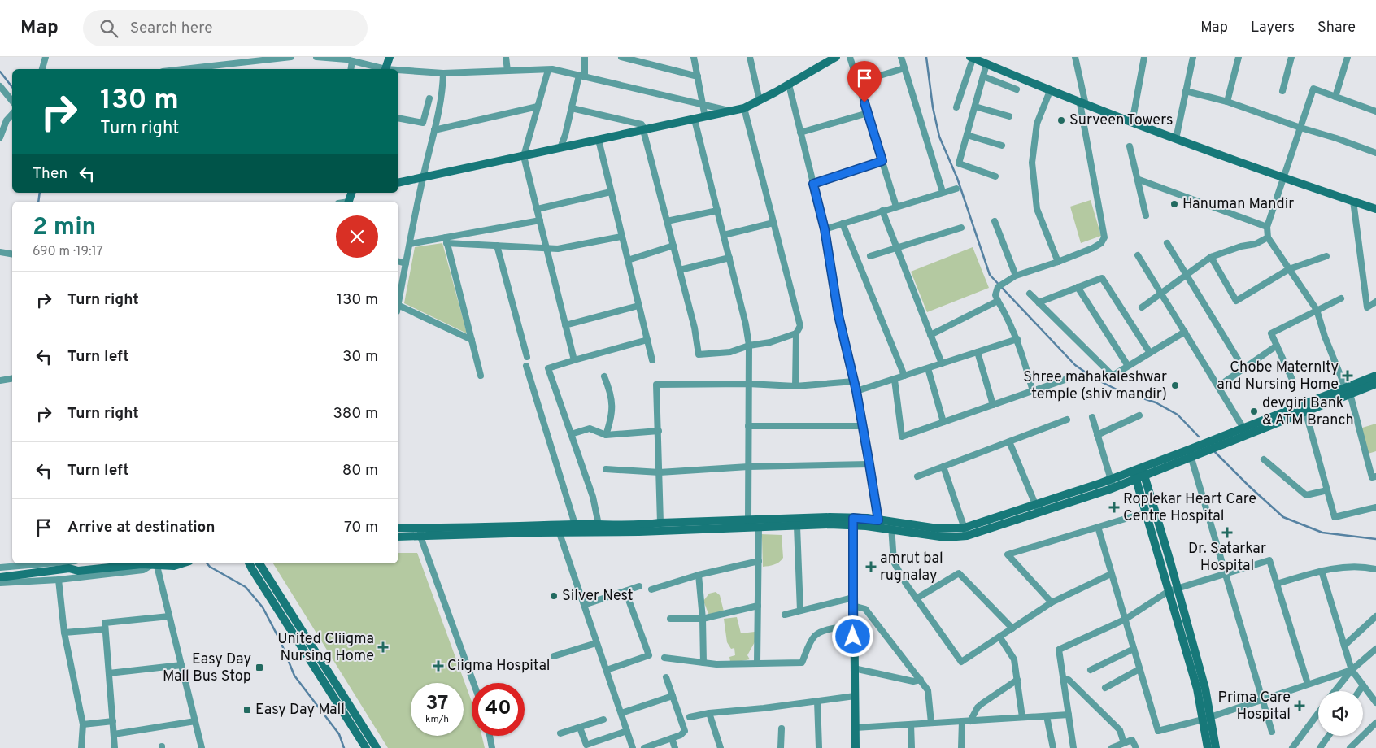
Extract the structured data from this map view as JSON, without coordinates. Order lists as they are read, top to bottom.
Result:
{
  "places": {
    "other": [
      "Surveen Towers",
      "Hanuman Mandir",
      "Shree mahakaleshwar temple (shiv mandir)",
      "devgiri Bank & ATM Branch",
      "Silver Nest"
    ],
    "health": [
      "Chobe Maternity and Nursing Home",
      "Roplekar Heart Care Centre Hospital",
      "Dr. Satarkar Hospital",
      "amrut bal rugnalay",
      "United CIiigma Nursing Home",
      "Ciigma Hospital",
      "Prima Care Hospital"
    ],
    "transit": ["Easy Day Mall Bus Stop", "Easy Day Mall"]
  },
  "page": {
    "header": "Map",
    "search": "Search here",
    "nav": ["Map", "Layers", "Share"],
    "turn": ["130 m", "Turn right"],
    "then": "Then",
    "heading": ["2 min", "690 m · 19:17"],
    "list": [
      {
        "name": "Turn right",
        "value": "130 m"
      },
      {
        "name": "Turn left",
        "value": "30 m"
      },
      {
        "name": "Turn right",
        "value": "380 m"
      },
      {
        "name": "Turn left",
        "value": "80 m"
      },
      {
        "name": "Arrive at destination",
        "value": "70 m"
      }
    ],
    "speed": "37 km/h",
    "limit": "40"
  }
}
